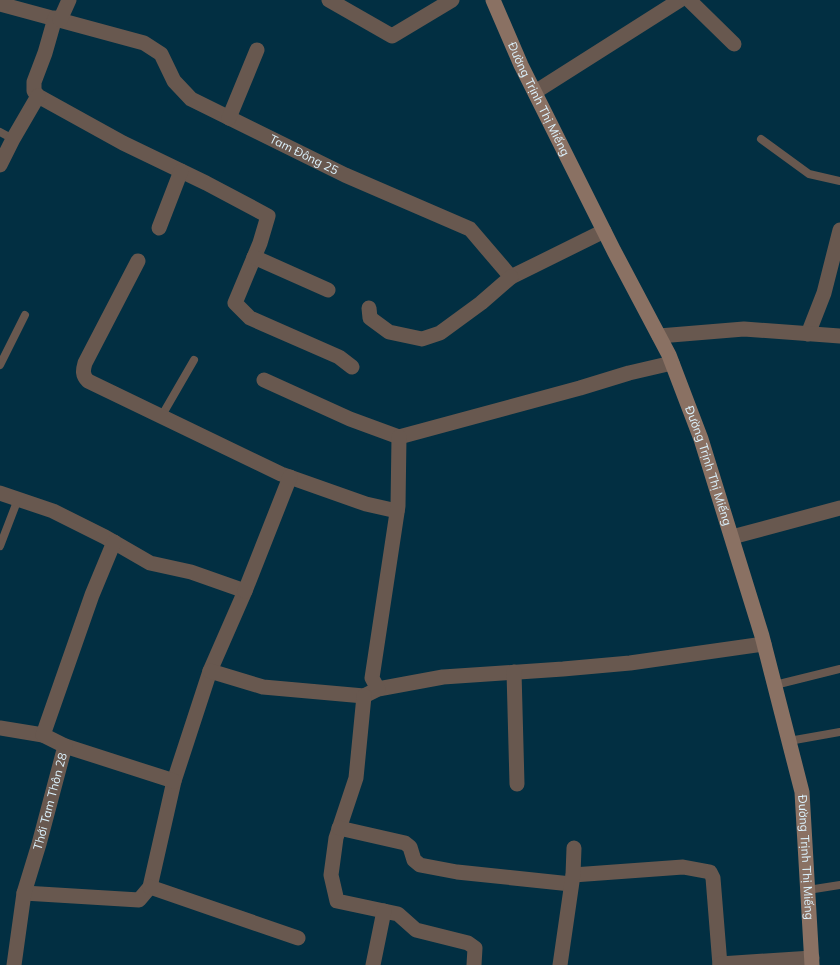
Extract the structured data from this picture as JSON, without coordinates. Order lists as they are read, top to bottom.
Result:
{
  "streets": {
    "main road": ["Đường Trịnh Thị Miếng"],
    "street": ["Tam Đông 25", "Thới Tam Thôn 28"]
  }
}
